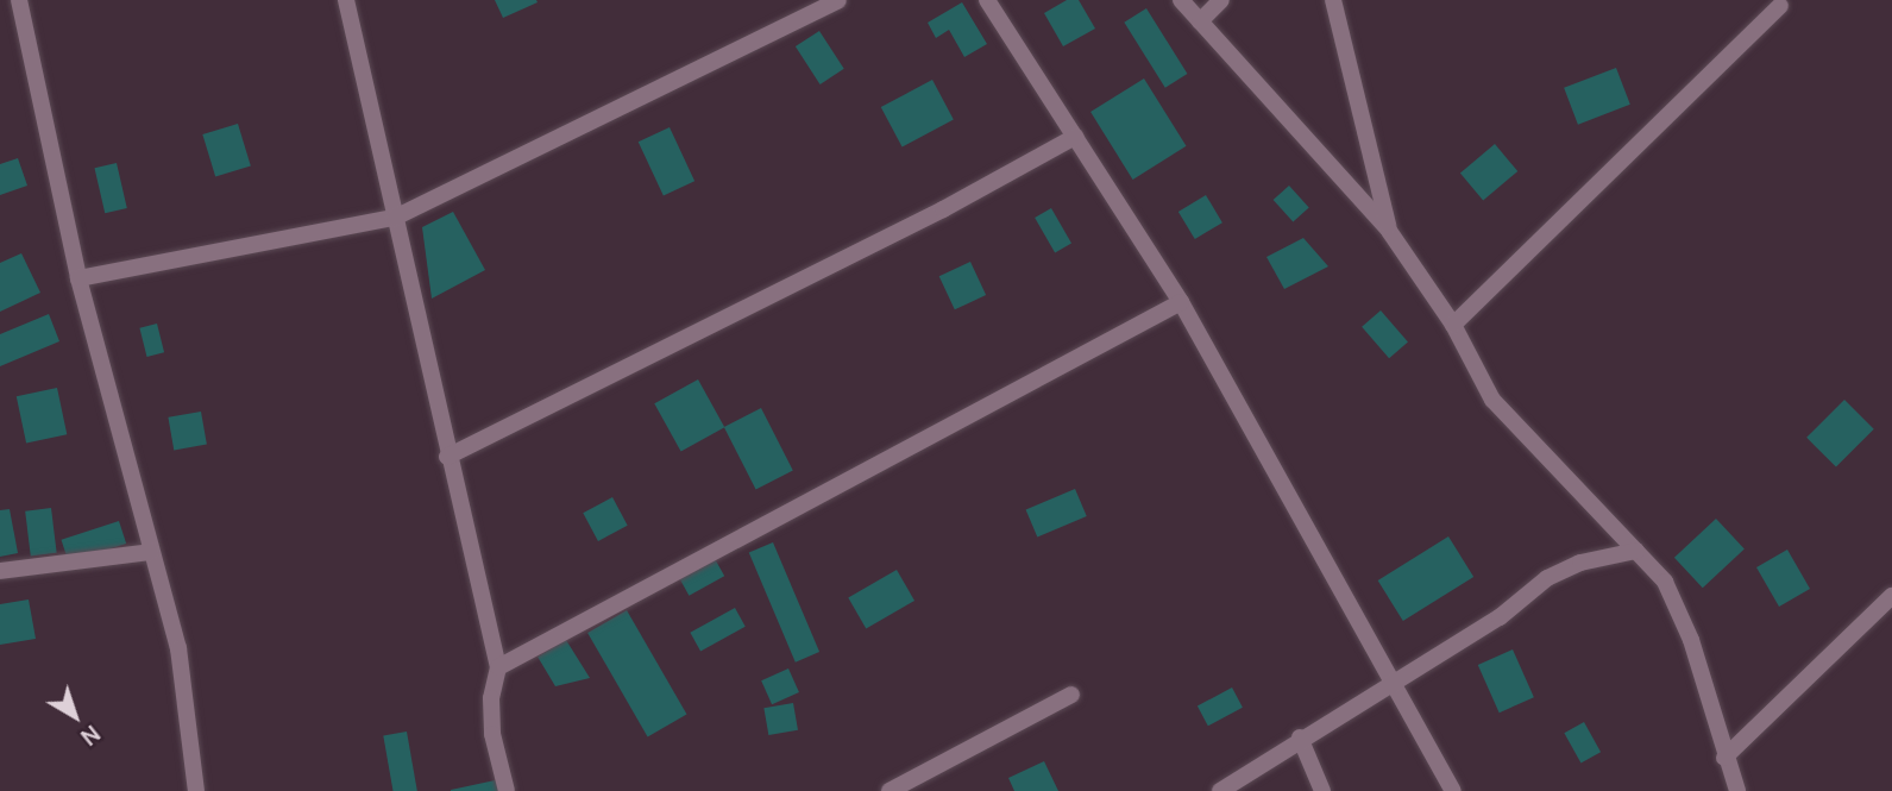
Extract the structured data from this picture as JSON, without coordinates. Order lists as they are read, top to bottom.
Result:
{
  "north": "bottom right"
}
